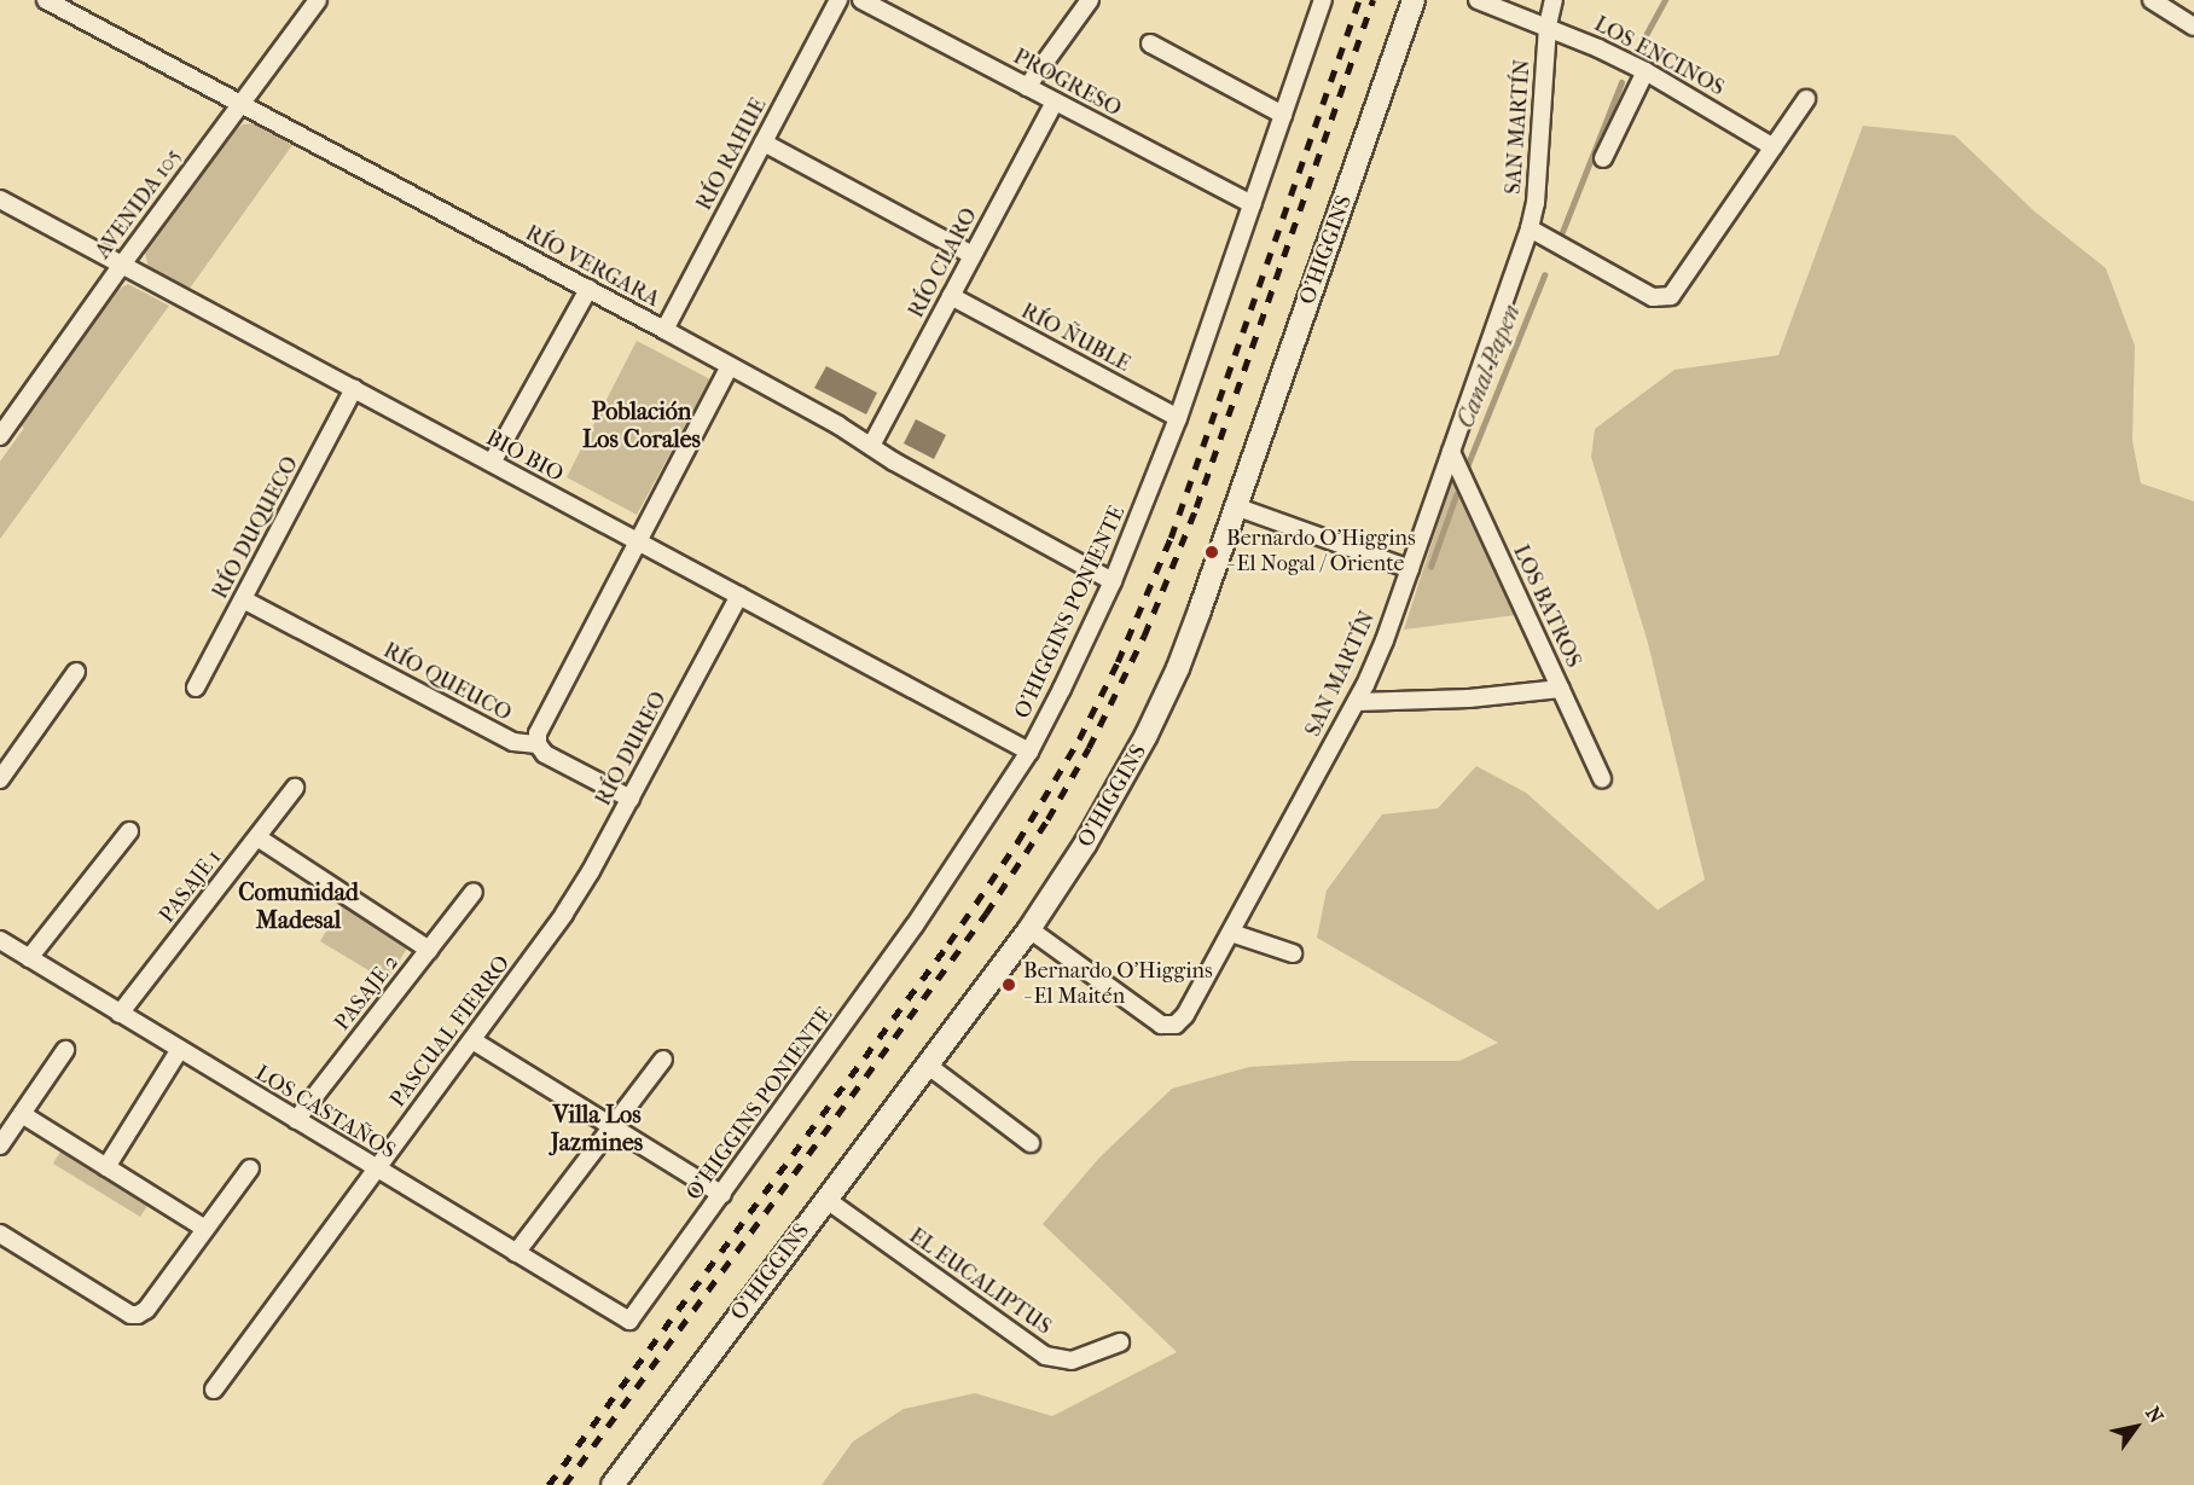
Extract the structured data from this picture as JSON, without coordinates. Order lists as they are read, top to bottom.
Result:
{
  "streets": {
    "street": [
      "LOS ENCINOS",
      "PROGRESO",
      "SAN MARTÍN",
      "RÍO RAHUE",
      "AVENIDA 105",
      "O'HIGGINS",
      "RÍO CLARO",
      "RÍO VERGARA",
      "RÍO ÑUBLE",
      "BIO BIO",
      "RÍO DUQUECO",
      "LOS BATROS",
      "O'HIGGINS PONIENTE",
      "RÍO QUEUCO",
      "RÍO DUREO",
      "PASAJE 1",
      "PASAJE 2",
      "PASCUAL FIERRO",
      "LOS CASTAÑOS",
      "EL EUCALIPTUS"
    ]
  },
  "crossings": [
    ["LOS ENCINOS", "SAN MARTÍN"],
    ["PROGRESO", "RÍO CLARO"],
    ["PROGRESO", "O'HIGGINS PONIENTE"],
    ["SAN MARTÍN", "O'HIGGINS"],
    ["SAN MARTÍN", "LOS BATROS"],
    ["RÍO RAHUE", "RÍO VERGARA"],
    ["AVENIDA 105", "RÍO VERGARA"],
    ["AVENIDA 105", "BIO BIO"],
    ["O'HIGGINS", "EL EUCALIPTUS"],
    ["RÍO CLARO", "RÍO VERGARA"],
    ["RÍO CLARO", "RÍO ÑUBLE"],
    ["RÍO VERGARA", "O'HIGGINS PONIENTE"],
    ["RÍO ÑUBLE", "O'HIGGINS PONIENTE"],
    ["BIO BIO", "RÍO DUQUECO"],
    ["BIO BIO", "O'HIGGINS PONIENTE"],
    ["BIO BIO", "RÍO DUREO"],
    ["RÍO DUQUECO", "RÍO QUEUCO"],
    ["O'HIGGINS PONIENTE", "LOS CASTAÑOS"],
    ["RÍO QUEUCO", "RÍO DUREO"],
    ["RÍO DUREO", "PASCUAL FIERRO"],
    ["PASAJE 1", "LOS CASTAÑOS"],
    ["PASAJE 2", "LOS CASTAÑOS"],
    ["PASCUAL FIERRO", "LOS CASTAÑOS"]
  ],
  "districts": ["Población Los Corales", "Comunidad Madesal", "Villa Los Jazmines"],
  "water": ["Canal Papen"],
  "places": ["Bernardo O'Higgins - El Nogal / Oriente", "Bernardo O'Higgins - El Maitén"],
  "north": "top right"
}
